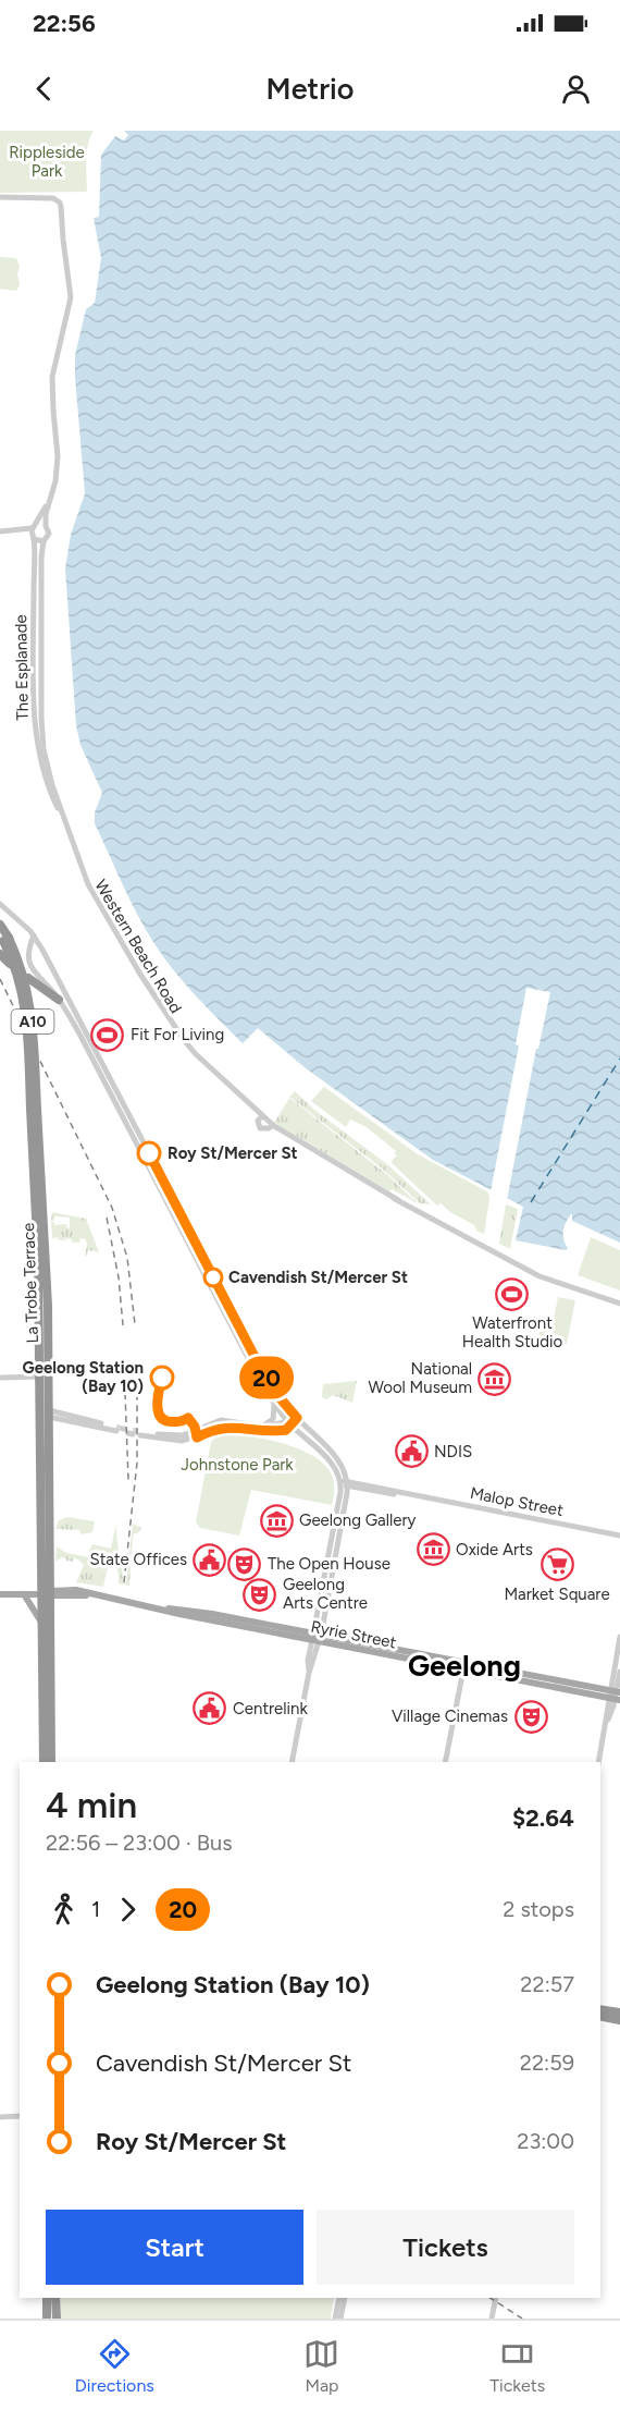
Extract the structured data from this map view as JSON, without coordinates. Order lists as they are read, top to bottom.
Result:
{
  "streets": {
    "highway": ["A10", "La Trobe Terrace"],
    "main road": ["Ryrie Street"],
    "street": ["The Esplanade", "Western Beach Road", "Malop Street"]
  },
  "crossings": [
    ["The Esplanade", "Western Beach Road"],
    ["La Trobe Terrace", "Ryrie Street"]
  ],
  "districts": ["Geelong"],
  "parks": ["Rippleside Park", "Johnstone Park"],
  "places": {
    "sports": ["Fit For Living", "Waterfront Health Studio"],
    "other": ["Roy St/Mercer St", "Cavendish St/Mercer St", "Geelong Station (Bay 10)"],
    "museum": ["National Wool Museum", "Geelong Gallery", "Oxide Arts"],
    "public building": ["NDIS", "State Offices", "Centrelink"],
    "theatre": ["The Open House", "Geelong Arts Centre", "Village Cinemas"],
    "supermarket": ["Market Square"]
  },
  "lines": ["bus line 20"],
  "page": {
    "status": "22:56",
    "header": "Metrio",
    "on_map": "20",
    "heading": ["4 min", "22:56 – 23:00 · Bus", "$2.64"],
    "legs": ["1", "20", "2 stops"],
    "list": [
      {
        "name": "Geelong Station (Bay 10)",
        "value": "22:57"
      },
      {
        "name": "Cavendish St/Mercer St",
        "value": "22:59"
      },
      {
        "name": "Roy St/Mercer St",
        "value": "23:00"
      }
    ],
    "buttons": ["Start", "Tickets"],
    "tabs": ["Directions", "Map", "Tickets"]
  }
}
